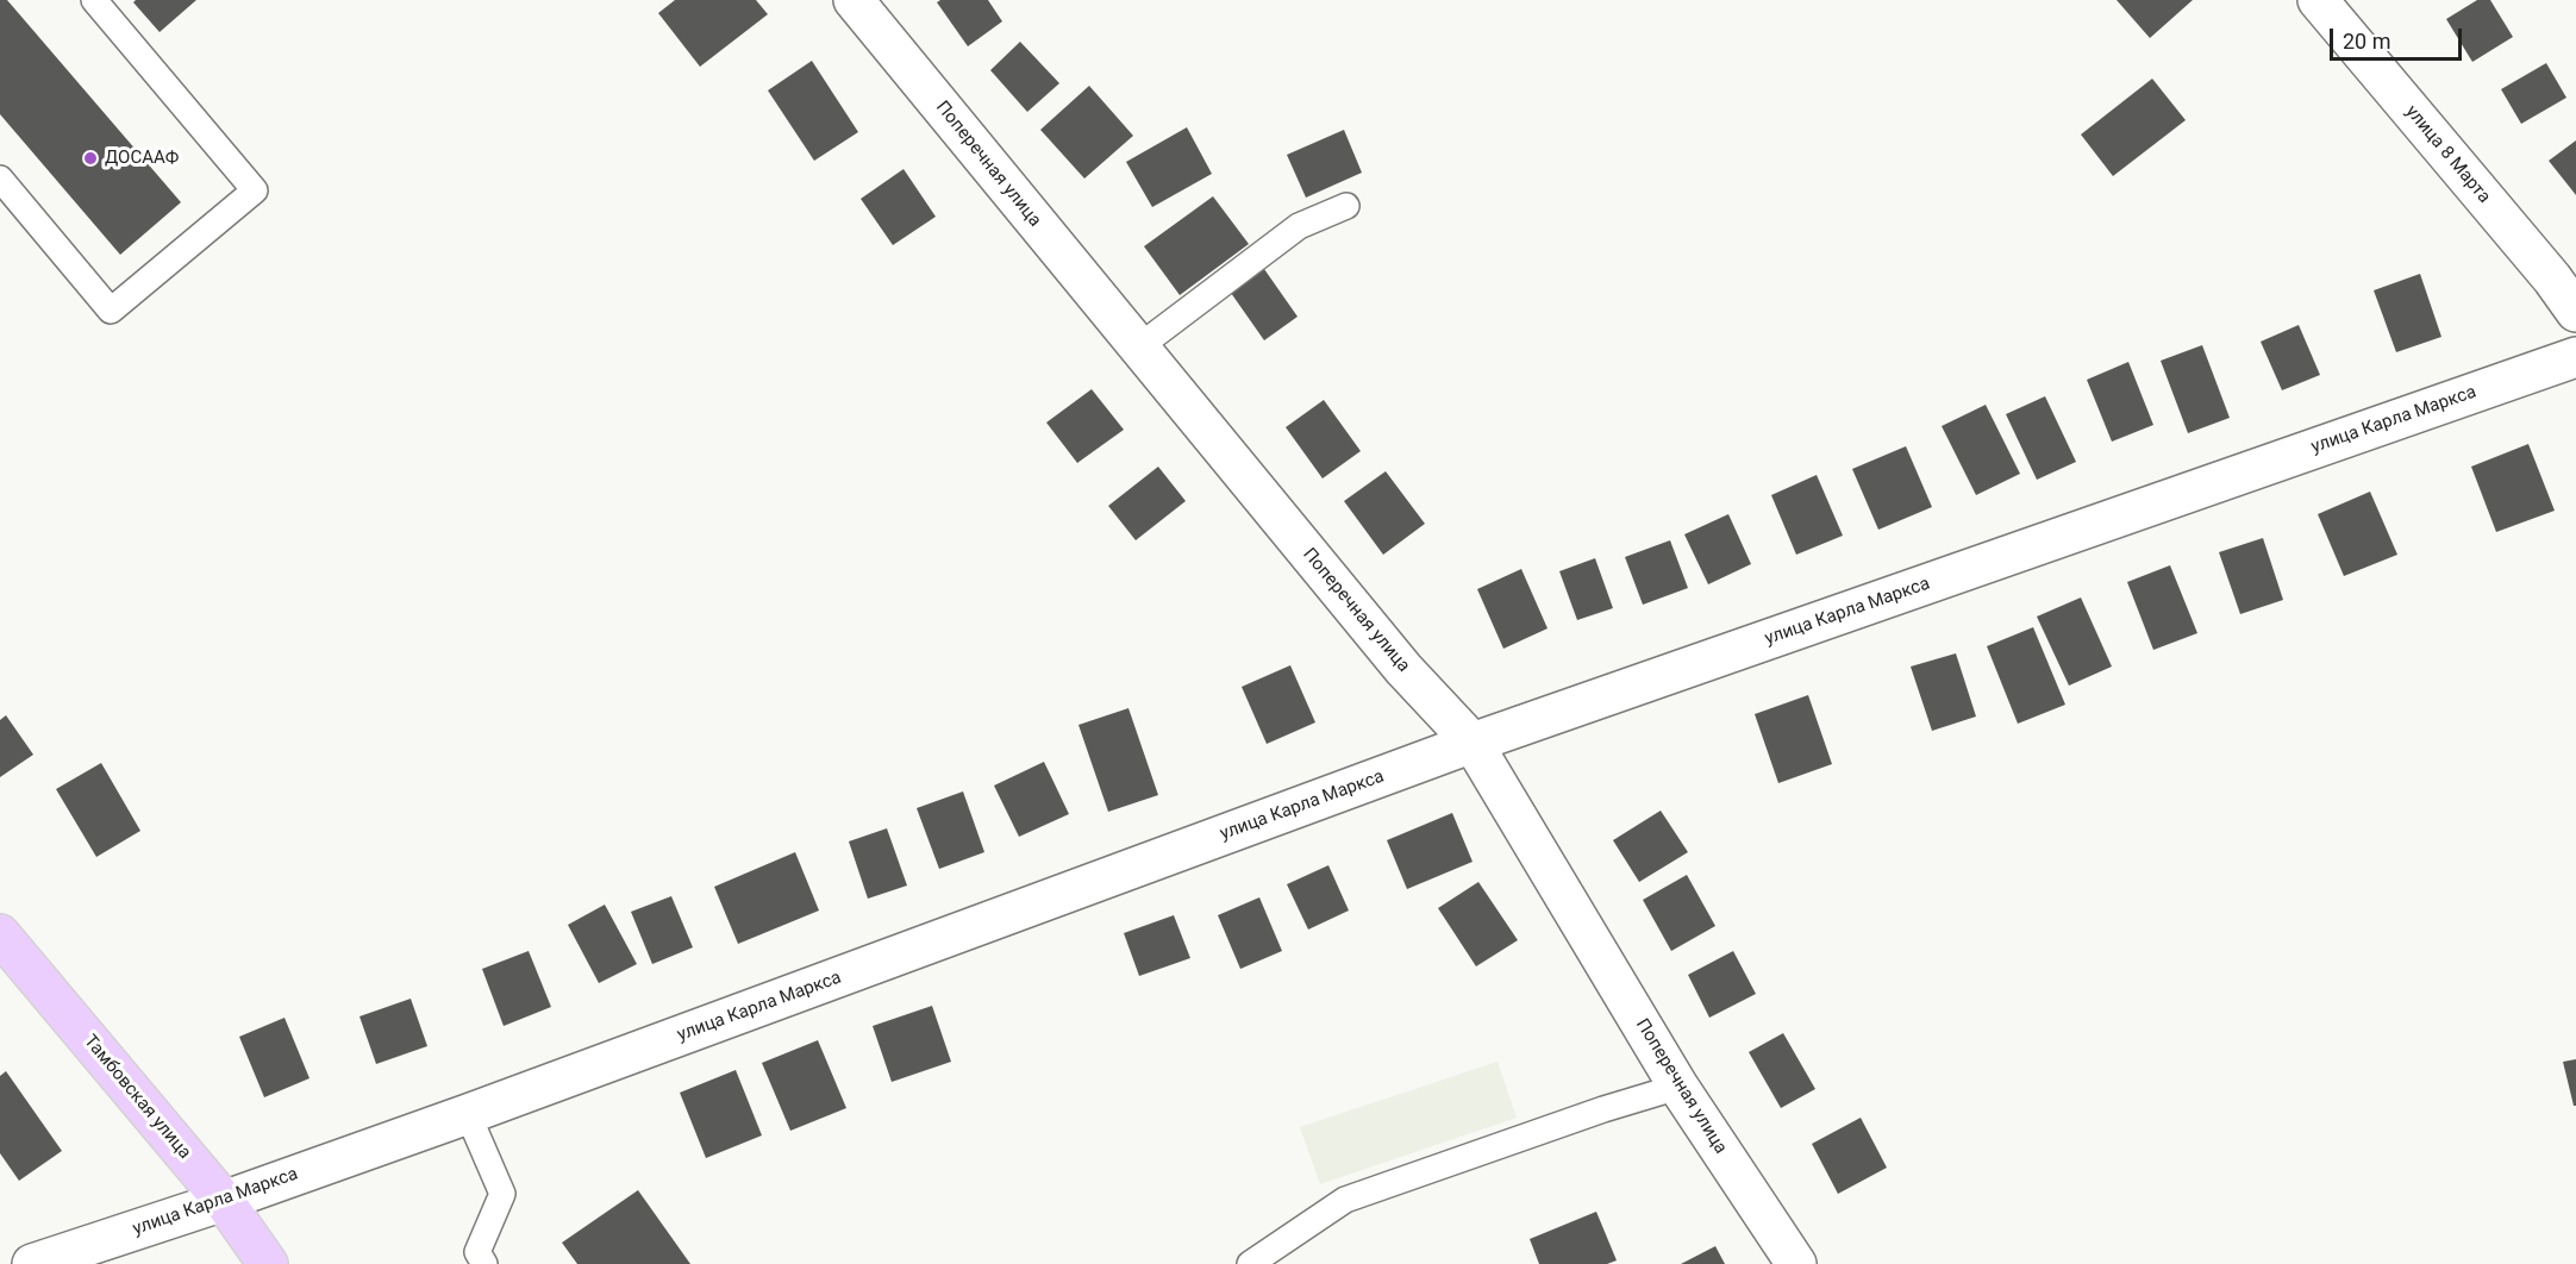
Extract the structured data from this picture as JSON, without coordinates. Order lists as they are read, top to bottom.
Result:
{
  "streets": {
    "main road": ["Тамбовская улица"],
    "street": ["улица 8 Марта", "Поперечная улица", "улица Карла Маркса"]
  },
  "crossings": [
    ["Поперечная улица", "улица Карла Маркса"],
    ["улица Карла Маркса", "Тамбовская улица"]
  ],
  "places": ["ДОСААФ"],
  "scale_bar": "20 m"
}
